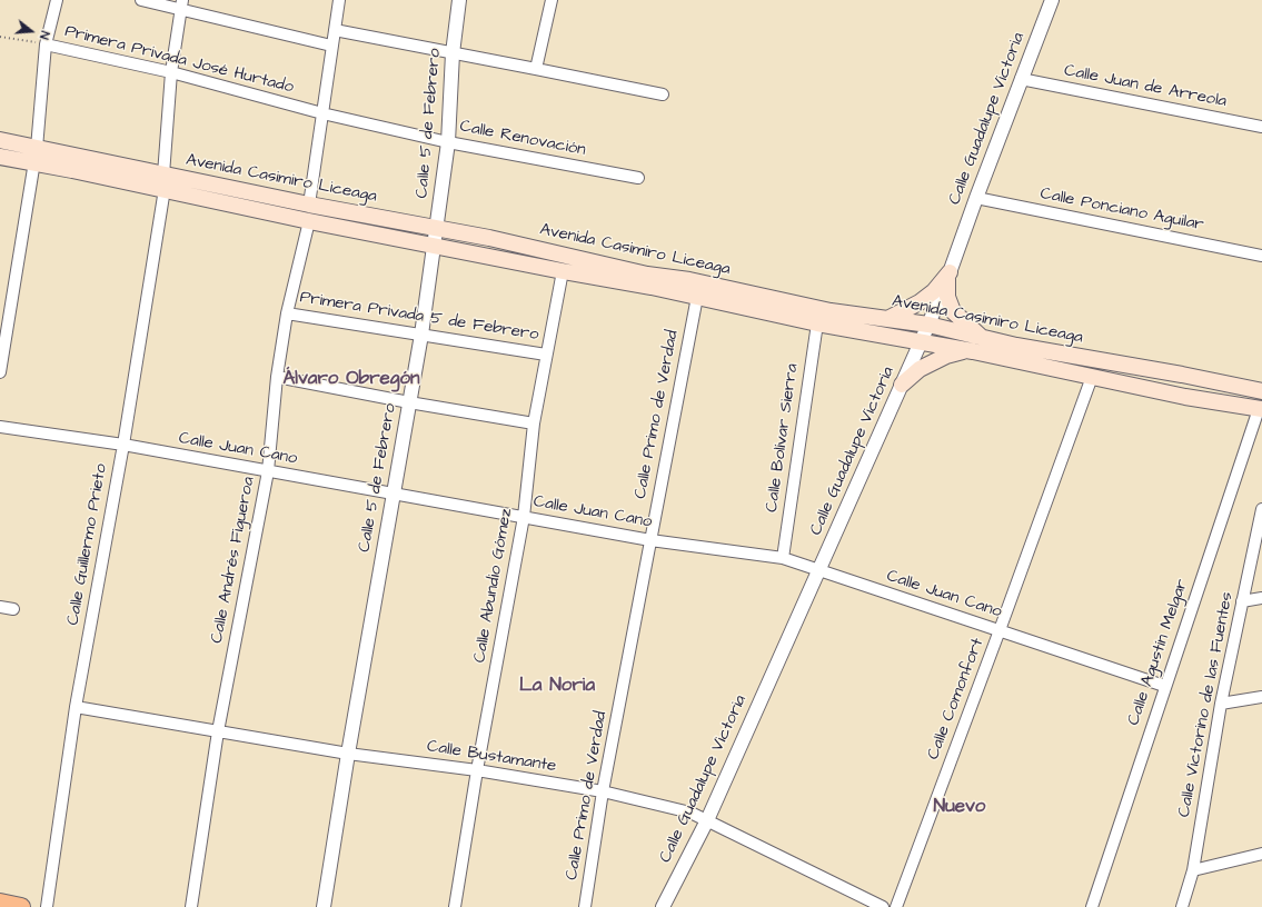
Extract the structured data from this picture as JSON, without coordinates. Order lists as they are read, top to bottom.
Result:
{
  "streets": {
    "main road": ["Avenida Casimiro Liceaga"],
    "street": [
      "Primera Privada José Hurtado",
      "Calle Juan de Arreola",
      "Calle Guadalupe Victoria",
      "Calle 5 de Febrero",
      "Calle Renovación",
      "Calle Ponciano Aguilar",
      "Primera Privada 5 de Febrero",
      "Calle Primo de Verdad",
      "Calle Bolívar Sierra",
      "Calle Juan Cano",
      "Calle Guillermo Prieto",
      "Calle Andrés Figueroa",
      "Calle Abundio Gómez",
      "Calle Agustín Melgar",
      "Calle Comonfort",
      "Calle Victorino de las Fuentes",
      "Calle Bustamante"
    ]
  },
  "crossings": [
    ["Primera Privada José Hurtado", "Calle Renovación"],
    ["Primera Privada José Hurtado", "Calle Guillermo Prieto"],
    ["Calle Juan de Arreola", "Calle Guadalupe Victoria"],
    ["Calle Guadalupe Victoria", "Avenida Casimiro Liceaga"],
    ["Calle Guadalupe Victoria", "Calle Ponciano Aguilar"],
    ["Calle Guadalupe Victoria", "Calle Juan Cano"],
    ["Calle Guadalupe Victoria", "Calle Bustamante"],
    ["Calle 5 de Febrero", "Calle Renovación"],
    ["Calle 5 de Febrero", "Avenida Casimiro Liceaga"],
    ["Calle 5 de Febrero", "Primera Privada 5 de Febrero"],
    ["Calle 5 de Febrero", "Calle Juan Cano"],
    ["Calle 5 de Febrero", "Calle Bustamante"],
    ["Avenida Casimiro Liceaga", "Calle Primo de Verdad"],
    ["Avenida Casimiro Liceaga", "Calle Bolívar Sierra"],
    ["Avenida Casimiro Liceaga", "Calle Guillermo Prieto"],
    ["Avenida Casimiro Liceaga", "Calle Andrés Figueroa"],
    ["Avenida Casimiro Liceaga", "Calle Abundio Gómez"],
    ["Avenida Casimiro Liceaga", "Calle Agustín Melgar"],
    ["Avenida Casimiro Liceaga", "Calle Comonfort"],
    ["Primera Privada 5 de Febrero", "Calle Andrés Figueroa"],
    ["Primera Privada 5 de Febrero", "Calle Abundio Gómez"],
    ["Calle Primo de Verdad", "Calle Juan Cano"],
    ["Calle Primo de Verdad", "Calle Bustamante"],
    ["Calle Bolívar Sierra", "Calle Juan Cano"],
    ["Calle Juan Cano", "Calle Guillermo Prieto"],
    ["Calle Juan Cano", "Calle Andrés Figueroa"],
    ["Calle Juan Cano", "Calle Abundio Gómez"],
    ["Calle Juan Cano", "Calle Agustín Melgar"],
    ["Calle Juan Cano", "Calle Comonfort"],
    ["Calle Guillermo Prieto", "Calle Bustamante"],
    ["Calle Andrés Figueroa", "Calle Bustamante"],
    ["Calle Abundio Gómez", "Calle Bustamante"]
  ],
  "districts": ["Álvaro Obregón", "La Noria", "Nuevo"],
  "north": "right"
}
